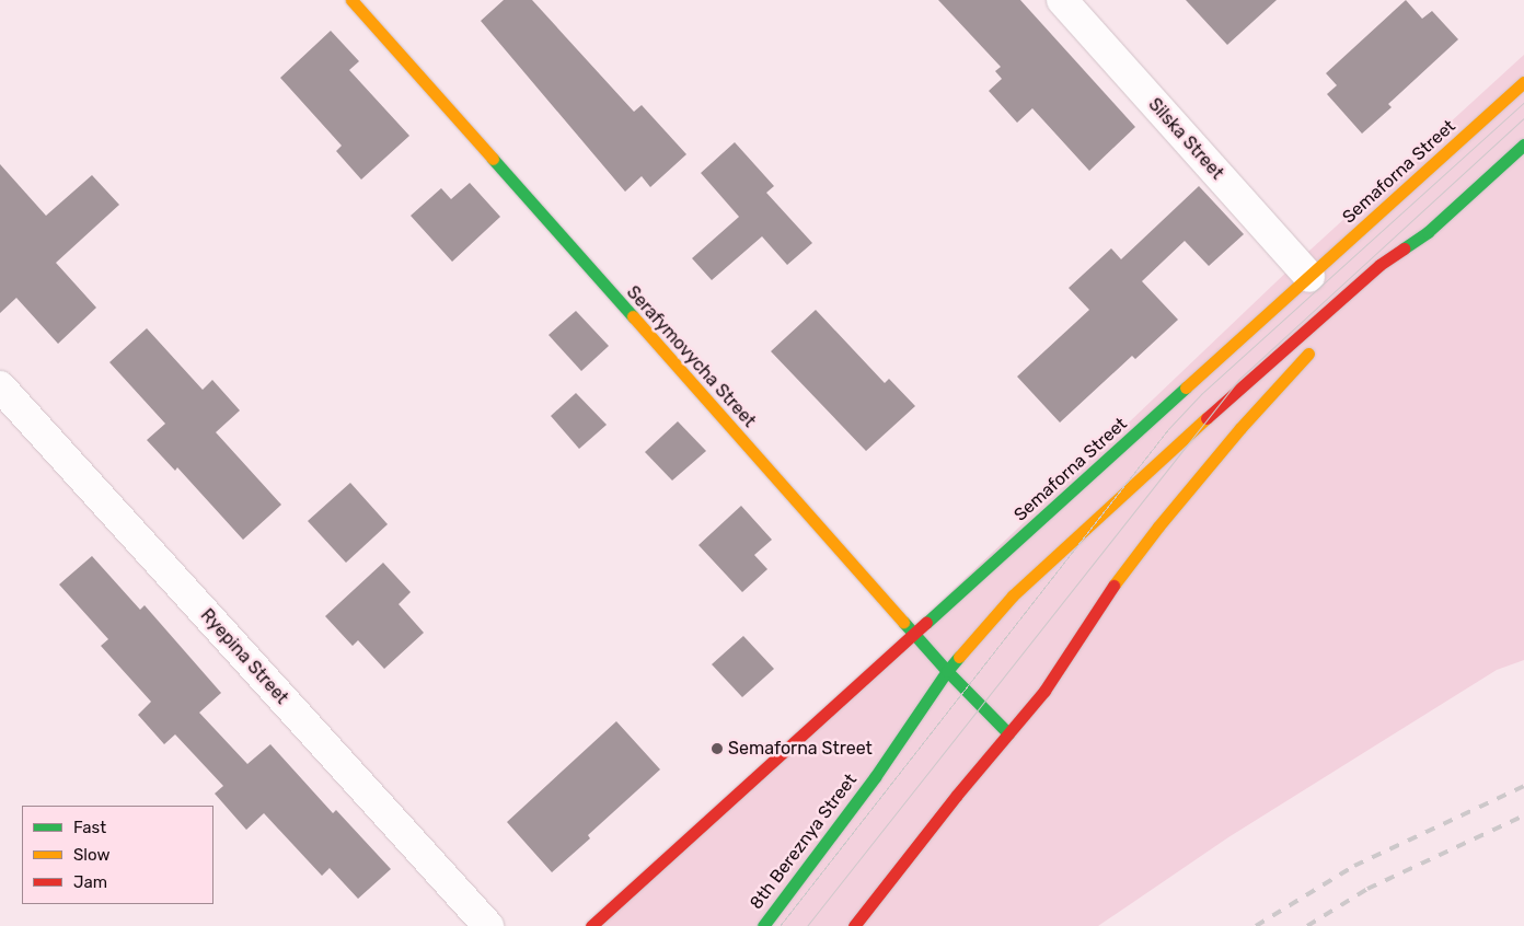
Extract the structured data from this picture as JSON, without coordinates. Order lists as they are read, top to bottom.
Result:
{
  "streets": {
    "main road": ["Semaforna Street", "Serafymovycha Street", "8th Bereznya Street"],
    "street": ["Silska Street", "Ryepina Street"]
  },
  "crossings": [
    ["Silska Street", "Semaforna Street"],
    ["Semaforna Street", "Serafymovycha Street"],
    ["Serafymovycha Street", "8th Bereznya Street"]
  ],
  "places": ["Semaforna Street"],
  "legend": ["Fast", "Slow", "Jam"]
}
